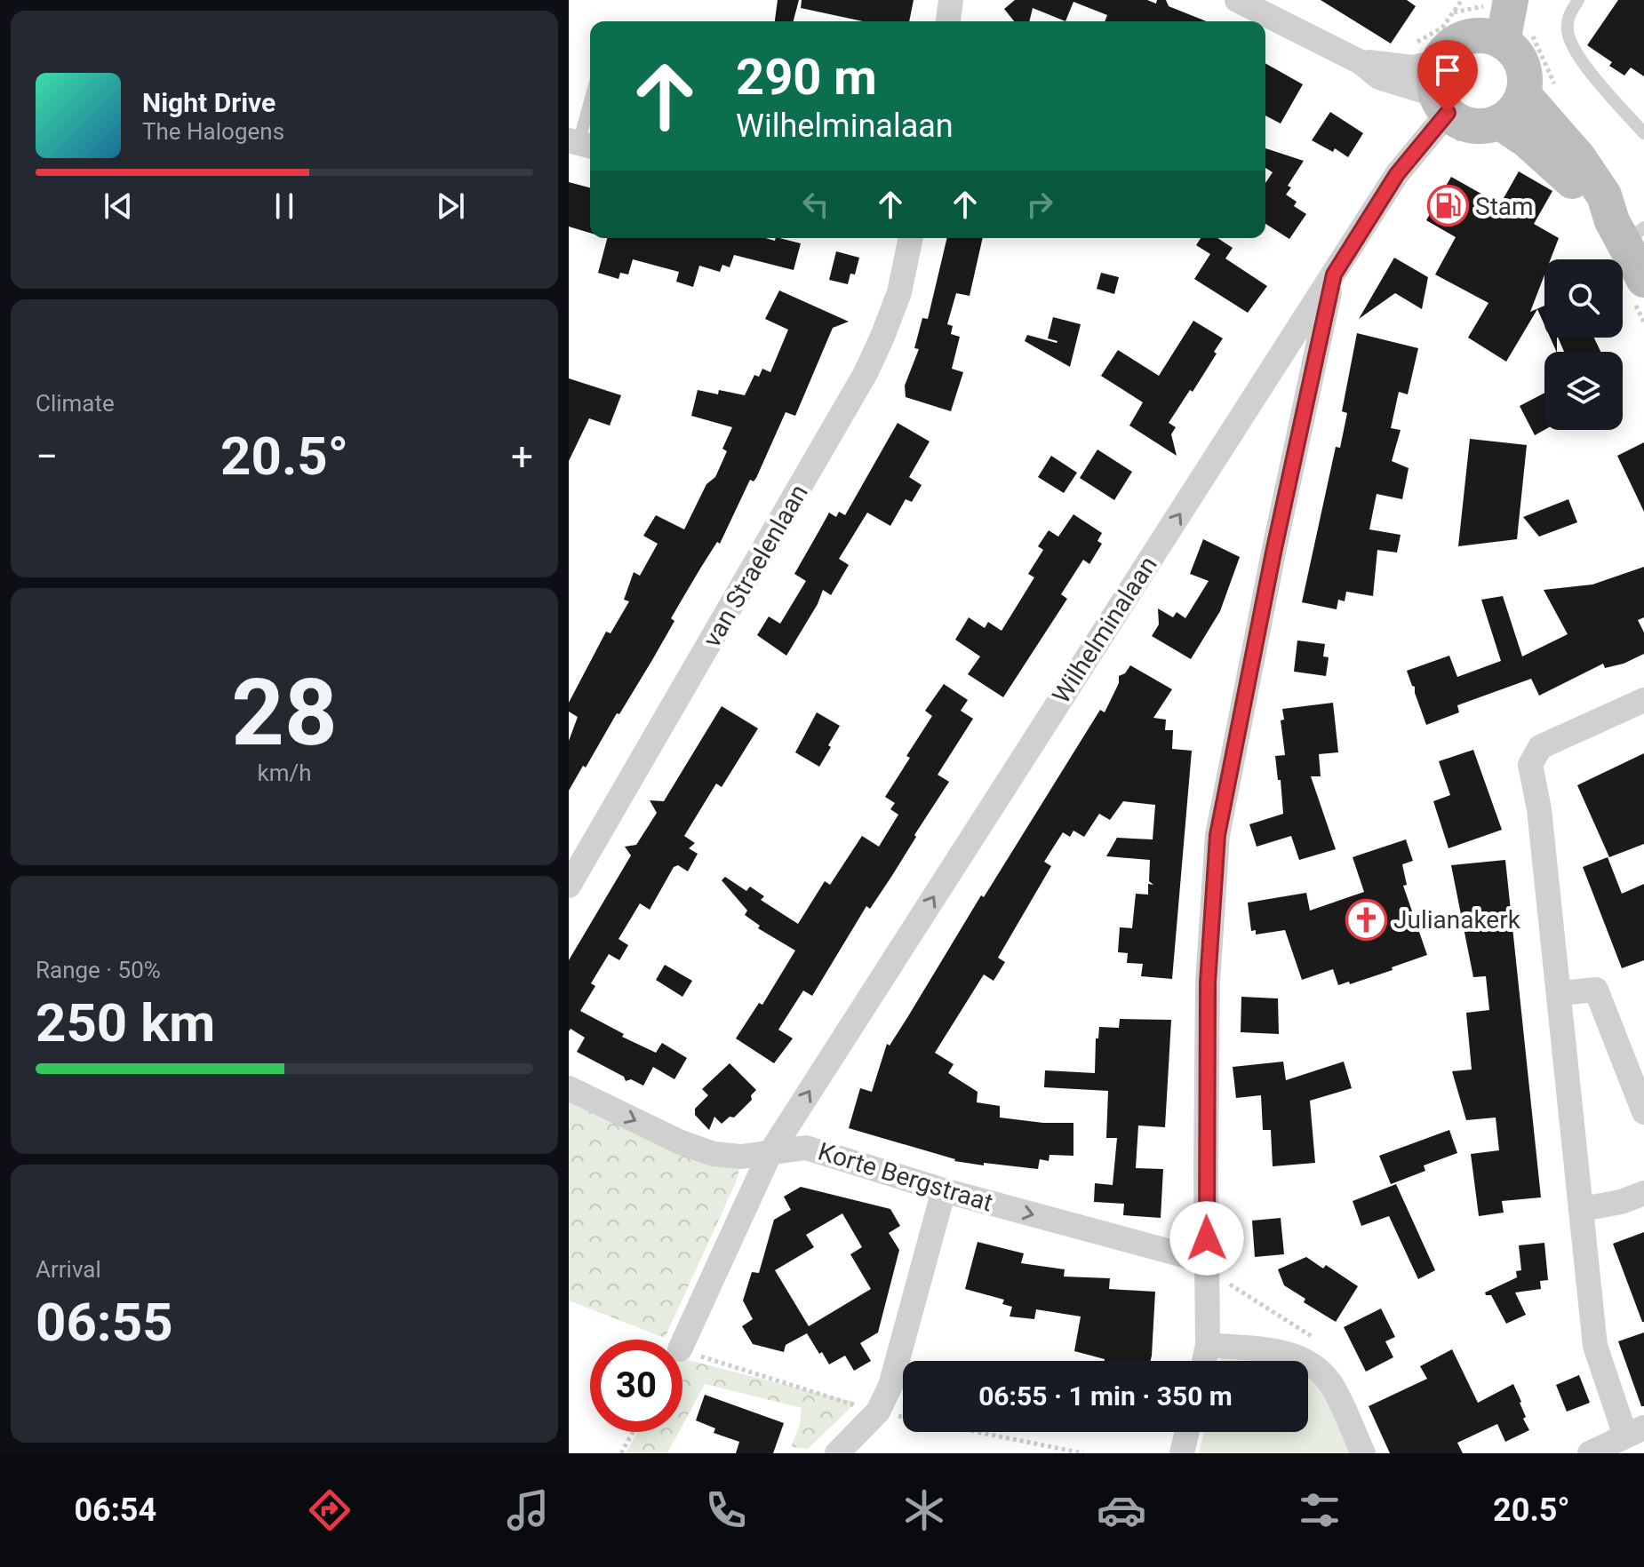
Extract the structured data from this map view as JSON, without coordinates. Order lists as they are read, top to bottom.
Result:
{
  "streets": {
    "street": ["van Straelenlaan", "Wilhelminalaan", "Korte Bergstraat"]
  },
  "crossings": [
    ["Wilhelminalaan", "Korte Bergstraat"]
  ],
  "one_way": ["Wilhelminalaan", "Korte Bergstraat"],
  "places": {
    "fuel station": ["Stam"],
    "church": ["Julianakerk"]
  },
  "page": {
    "turn": ["290 m", "Wilhelminalaan"],
    "song": ["Night Drive", "The Halogens"],
    "tile": [
      "Climate",
      ["28", "km/h"],
      ["Range · 50%", "250 km"],
      ["Arrival", "06:55"]
    ],
    "heat": ["−", "20.5°", "+"],
    "limit": "30",
    "trip": "06:55 · 1 min · 350 m",
    "tabs": ["06:54", "20.5°"]
  }
}
